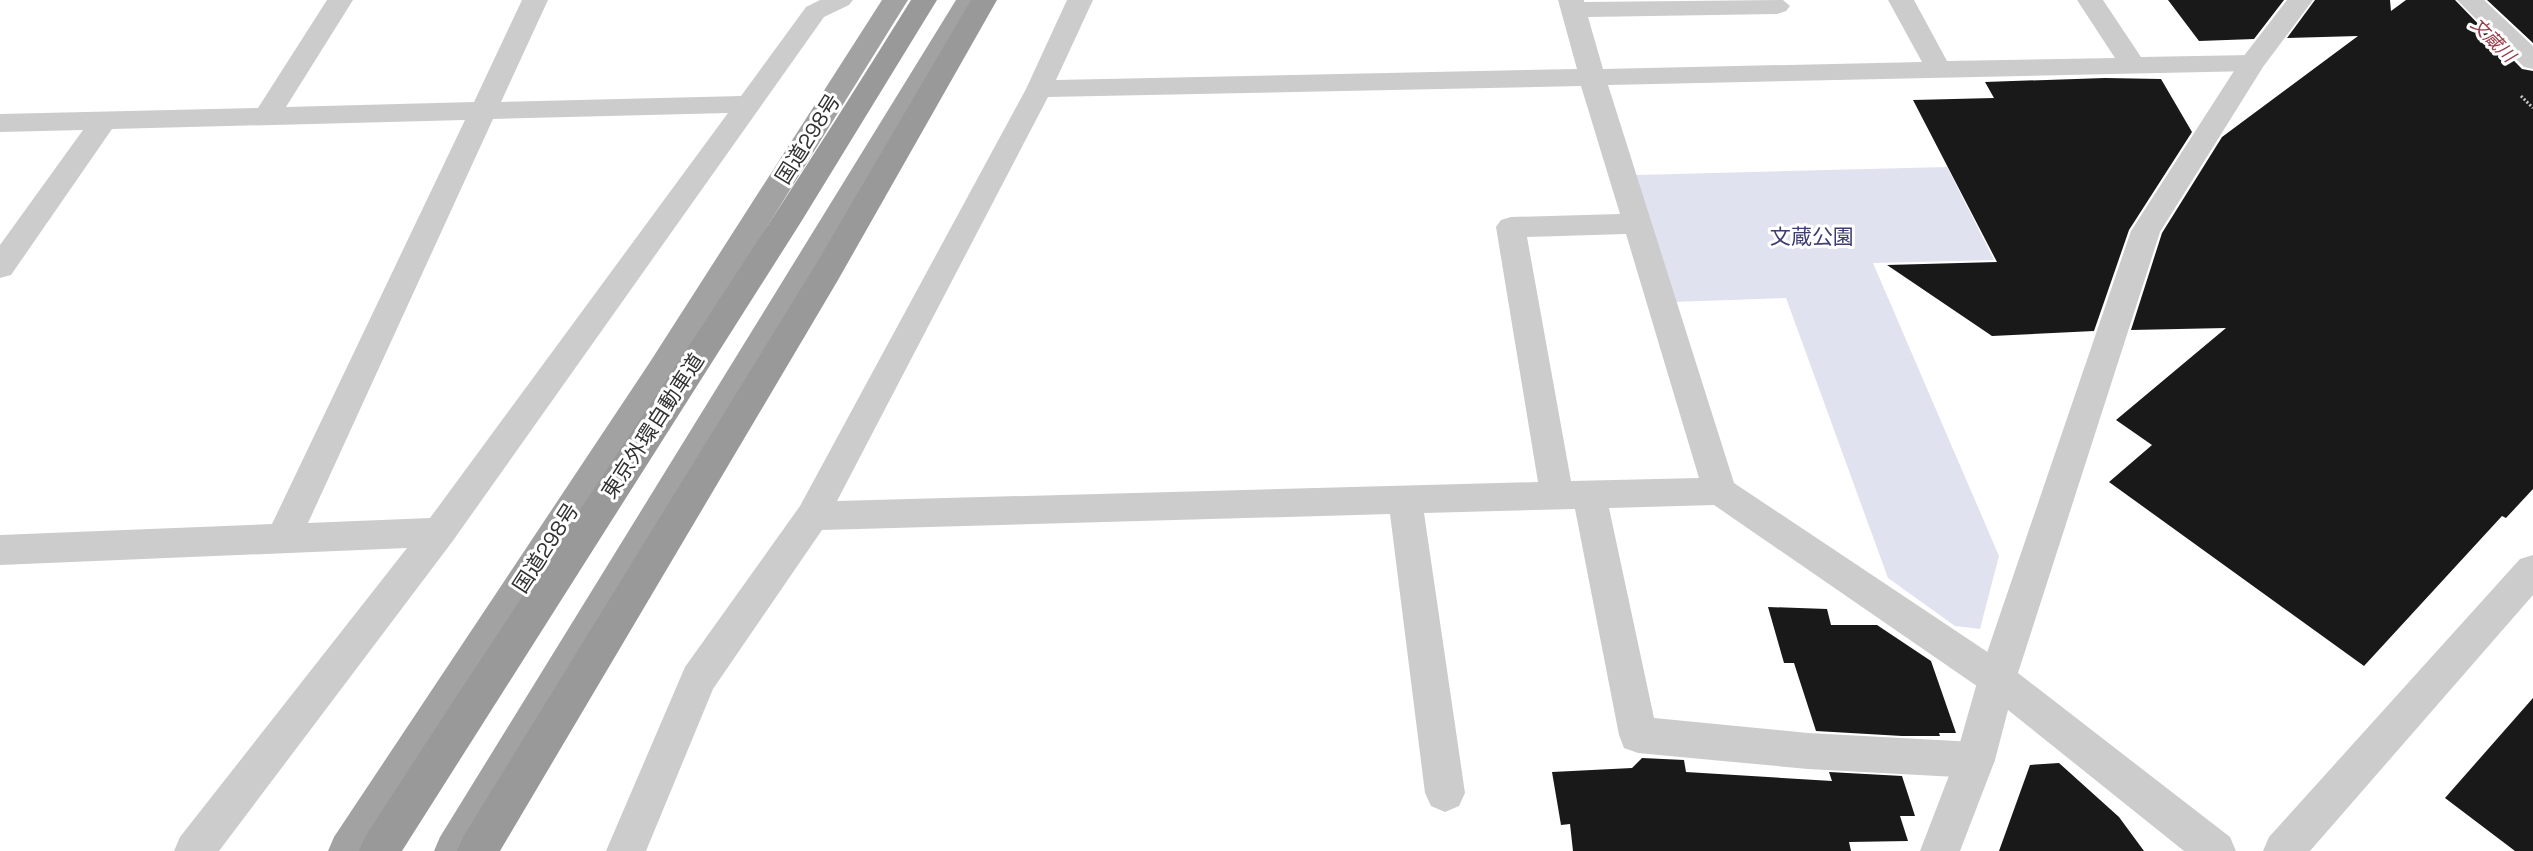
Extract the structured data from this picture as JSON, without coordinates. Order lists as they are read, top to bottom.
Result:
{
  "streets": {
    "highway": ["国道298号", "東京外環自動車道"]
  },
  "water": ["文蔵川"],
  "parks": ["文蔵公園"]
}
